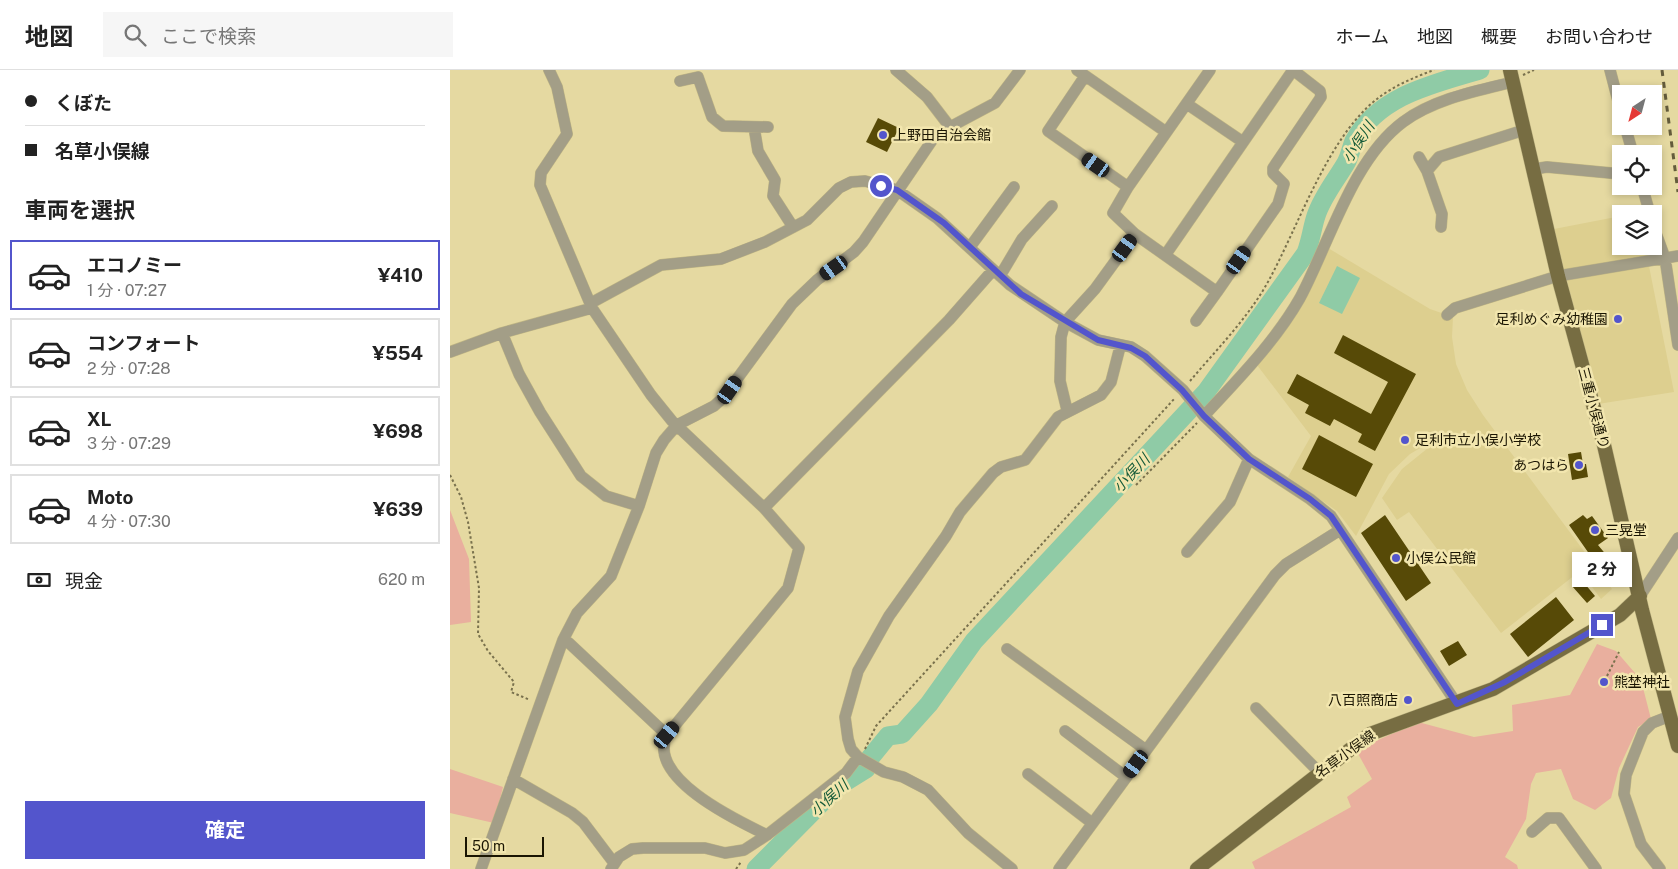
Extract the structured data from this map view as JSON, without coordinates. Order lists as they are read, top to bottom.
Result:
{
  "streets": {
    "main road": ["三重小俣通り", "名草小俣線"]
  },
  "crossings": [
    ["三重小俣通り", "名草小俣線"]
  ],
  "water": ["小俣川"],
  "places": [
    "上野田自治会館",
    "足利めぐみ幼稚園",
    "足利市立小俣小学校",
    "あつはら",
    "三晃堂",
    "小俣公民館",
    "熊埜神社",
    "八百照商店"
  ],
  "scale_bar": "50 m",
  "north": "bottom left",
  "page": {
    "header": "地図",
    "search": "ここで検索",
    "nav": [
      "ホーム",
      "地図",
      "概要",
      "お問い合わせ"
    ],
    "banner": ["くぼた", "名草小俣線"],
    "heading": "車両を選択",
    "list": [
      {
        "name": "エコノミー",
        "note": "1 分 · 07:27",
        "value": "¥410"
      },
      {
        "name": "コンフォート",
        "note": "2 分 · 07:28",
        "value": "¥554"
      },
      {
        "name": "XL",
        "note": "3 分 · 07:29",
        "value": "¥698"
      },
      {
        "name": "Moto",
        "note": "4 分 · 07:30",
        "value": "¥639"
      }
    ],
    "pay": ["現金", "620 m"],
    "bubble": "2 分",
    "buttons": "確定",
    "scale": "50 m"
  }
}
